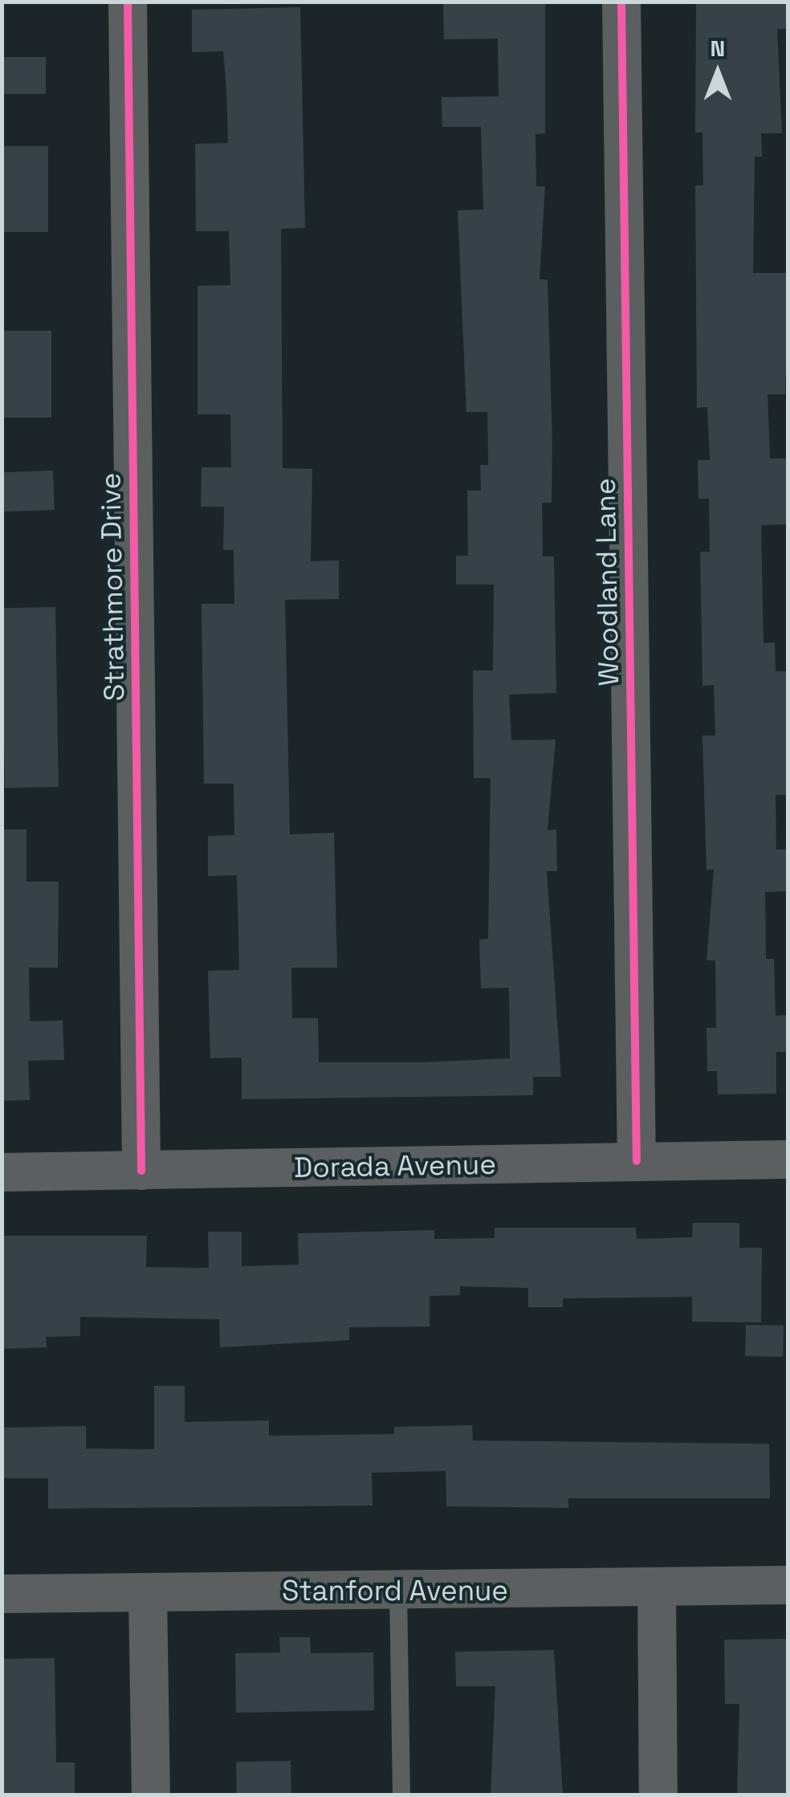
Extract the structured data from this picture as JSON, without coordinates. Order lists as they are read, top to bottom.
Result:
{
  "streets": {
    "street": [
      "Woodland Lane",
      "Strathmore Drive",
      "Dorada Avenue",
      "Stanford Avenue"
    ]
  },
  "crossings": [
    ["Woodland Lane", "Dorada Avenue"],
    ["Strathmore Drive", "Dorada Avenue"]
  ],
  "north": "top"
}
